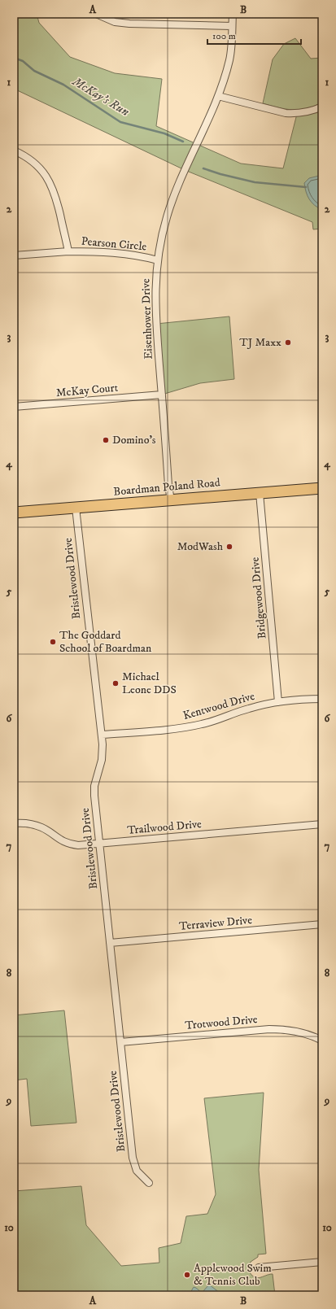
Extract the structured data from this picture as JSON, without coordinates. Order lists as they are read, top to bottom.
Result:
{
  "streets": {
    "main road": ["Boardman Poland Road"],
    "street": [
      "Pearson Circle",
      "Eisenhower Drive",
      "McKay Court",
      "Bristlewood Drive",
      "Bridgewood Drive",
      "Kentwood Drive",
      "Trailwood Drive",
      "Terraview Drive",
      "Trotwood Drive"
    ]
  },
  "crossings": [
    ["Pearson Circle", "Eisenhower Drive"],
    ["Eisenhower Drive", "McKay Court"],
    ["Eisenhower Drive", "Boardman Poland Road"],
    ["Boardman Poland Road", "Bristlewood Drive"],
    ["Boardman Poland Road", "Bridgewood Drive"],
    ["Bristlewood Drive", "Kentwood Drive"],
    ["Bristlewood Drive", "Trailwood Drive"],
    ["Bristlewood Drive", "Terraview Drive"],
    ["Bristlewood Drive", "Trotwood Drive"],
    ["Bridgewood Drive", "Kentwood Drive"]
  ],
  "water": ["McKay's Run"],
  "places": [
    "TJ Maxx",
    "Domino's",
    "ModWash",
    "The Goddard School of Boardman",
    "Michael Leone DDS",
    "Applewood Swim & Tennis Club"
  ],
  "scale_bar": "100 m",
  "grid": {
    "columns": ["A", "B"],
    "rows": [
      "1",
      "2",
      "3",
      "4",
      "5",
      "6",
      "7",
      "8",
      "9",
      "10"
    ]
  }
}
